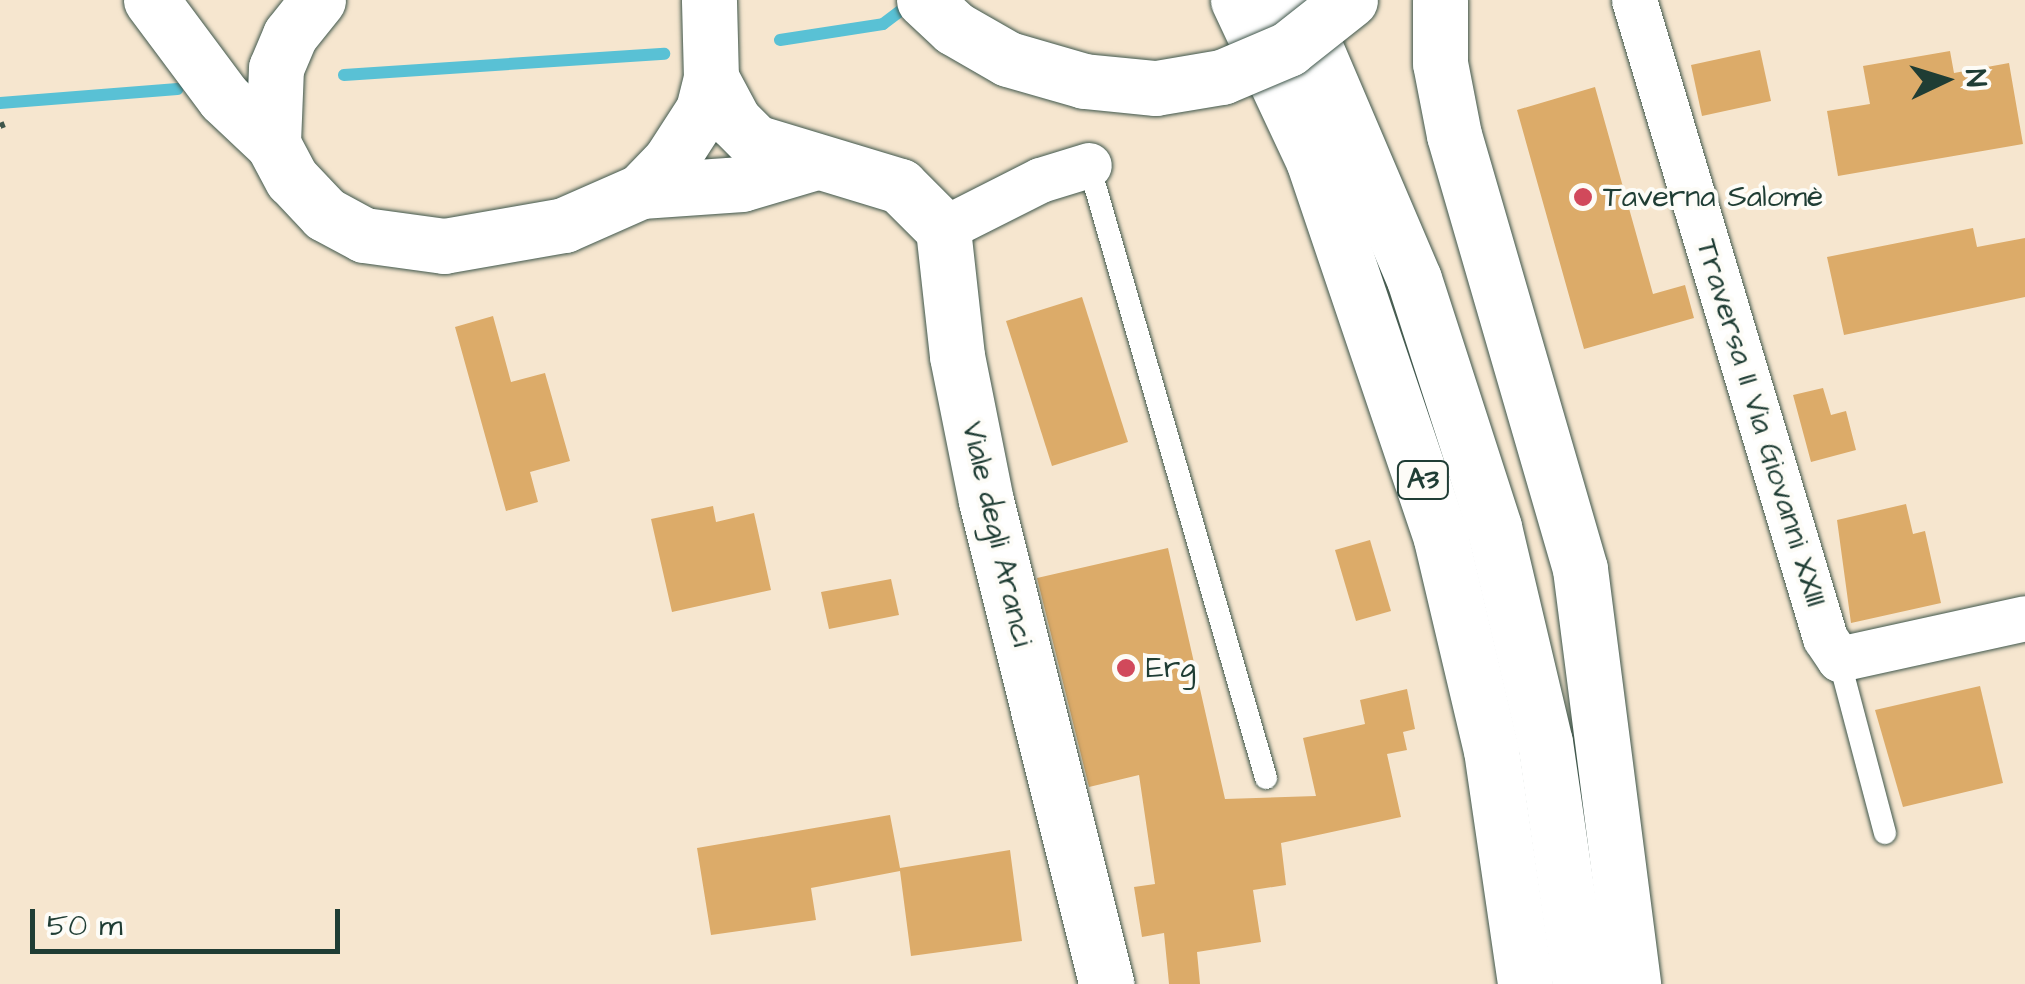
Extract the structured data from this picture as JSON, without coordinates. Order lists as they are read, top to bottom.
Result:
{
  "streets": {
    "main road": ["A3", "Viale degli Aranci"],
    "street": ["Traversa II Via Giovanni XXIII"]
  },
  "places": ["Taverna Salomè", "Erg"],
  "scale_bar": "50 m",
  "north": "right"
}
